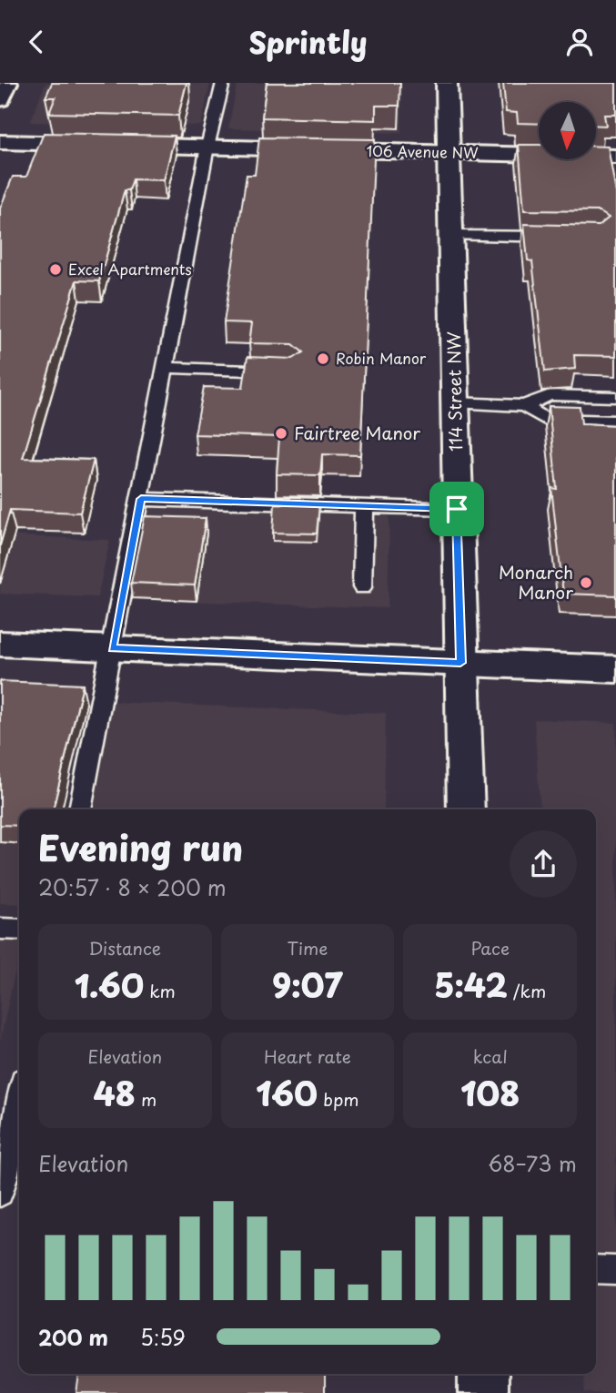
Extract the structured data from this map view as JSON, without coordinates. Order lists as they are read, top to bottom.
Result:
{
  "streets": {
    "street": ["106 Avenue NW", "114 Street NW"]
  },
  "crossings": [
    ["106 Avenue NW", "114 Street NW"]
  ],
  "places": [
    "Excel Apartments",
    "Robin Manor",
    "Fairtree Manor",
    "Monarch Manor"
  ],
  "north": "bottom",
  "page": {
    "header": "Sprintly",
    "heading": ["Evening run", "20:57 · 8 × 200 m"],
    "stats": [
      ["Distance", "1.60 km"],
      ["Time", "9:07"],
      ["Pace", "5:42 /km"],
      ["Elevation", "48 m"],
      ["Heart rate", "160 bpm"],
      ["kcal", "108"]
    ],
    "chart": ["Elevation", "68–73 m"],
    "list": [
      {
        "name": "200 m",
        "note": "5:59"
      }
    ]
  }
}
